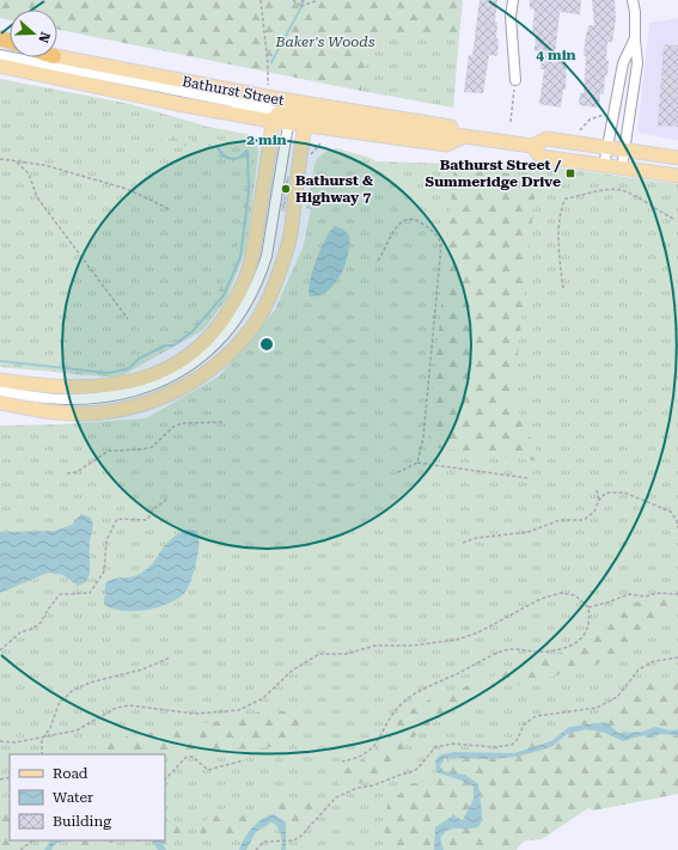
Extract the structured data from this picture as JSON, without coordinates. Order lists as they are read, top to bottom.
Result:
{
  "streets": {
    "main road": ["Bathurst Street"]
  },
  "parks": ["Baker's Woods"],
  "places": {
    "transit": ["Bathurst Street / Summeridge Drive"],
    "other": ["Bathurst & Highway 7"]
  },
  "legend": ["Road", "Water", "Building"],
  "north": "right",
  "rings": ["4 min", "2 min"]
}
